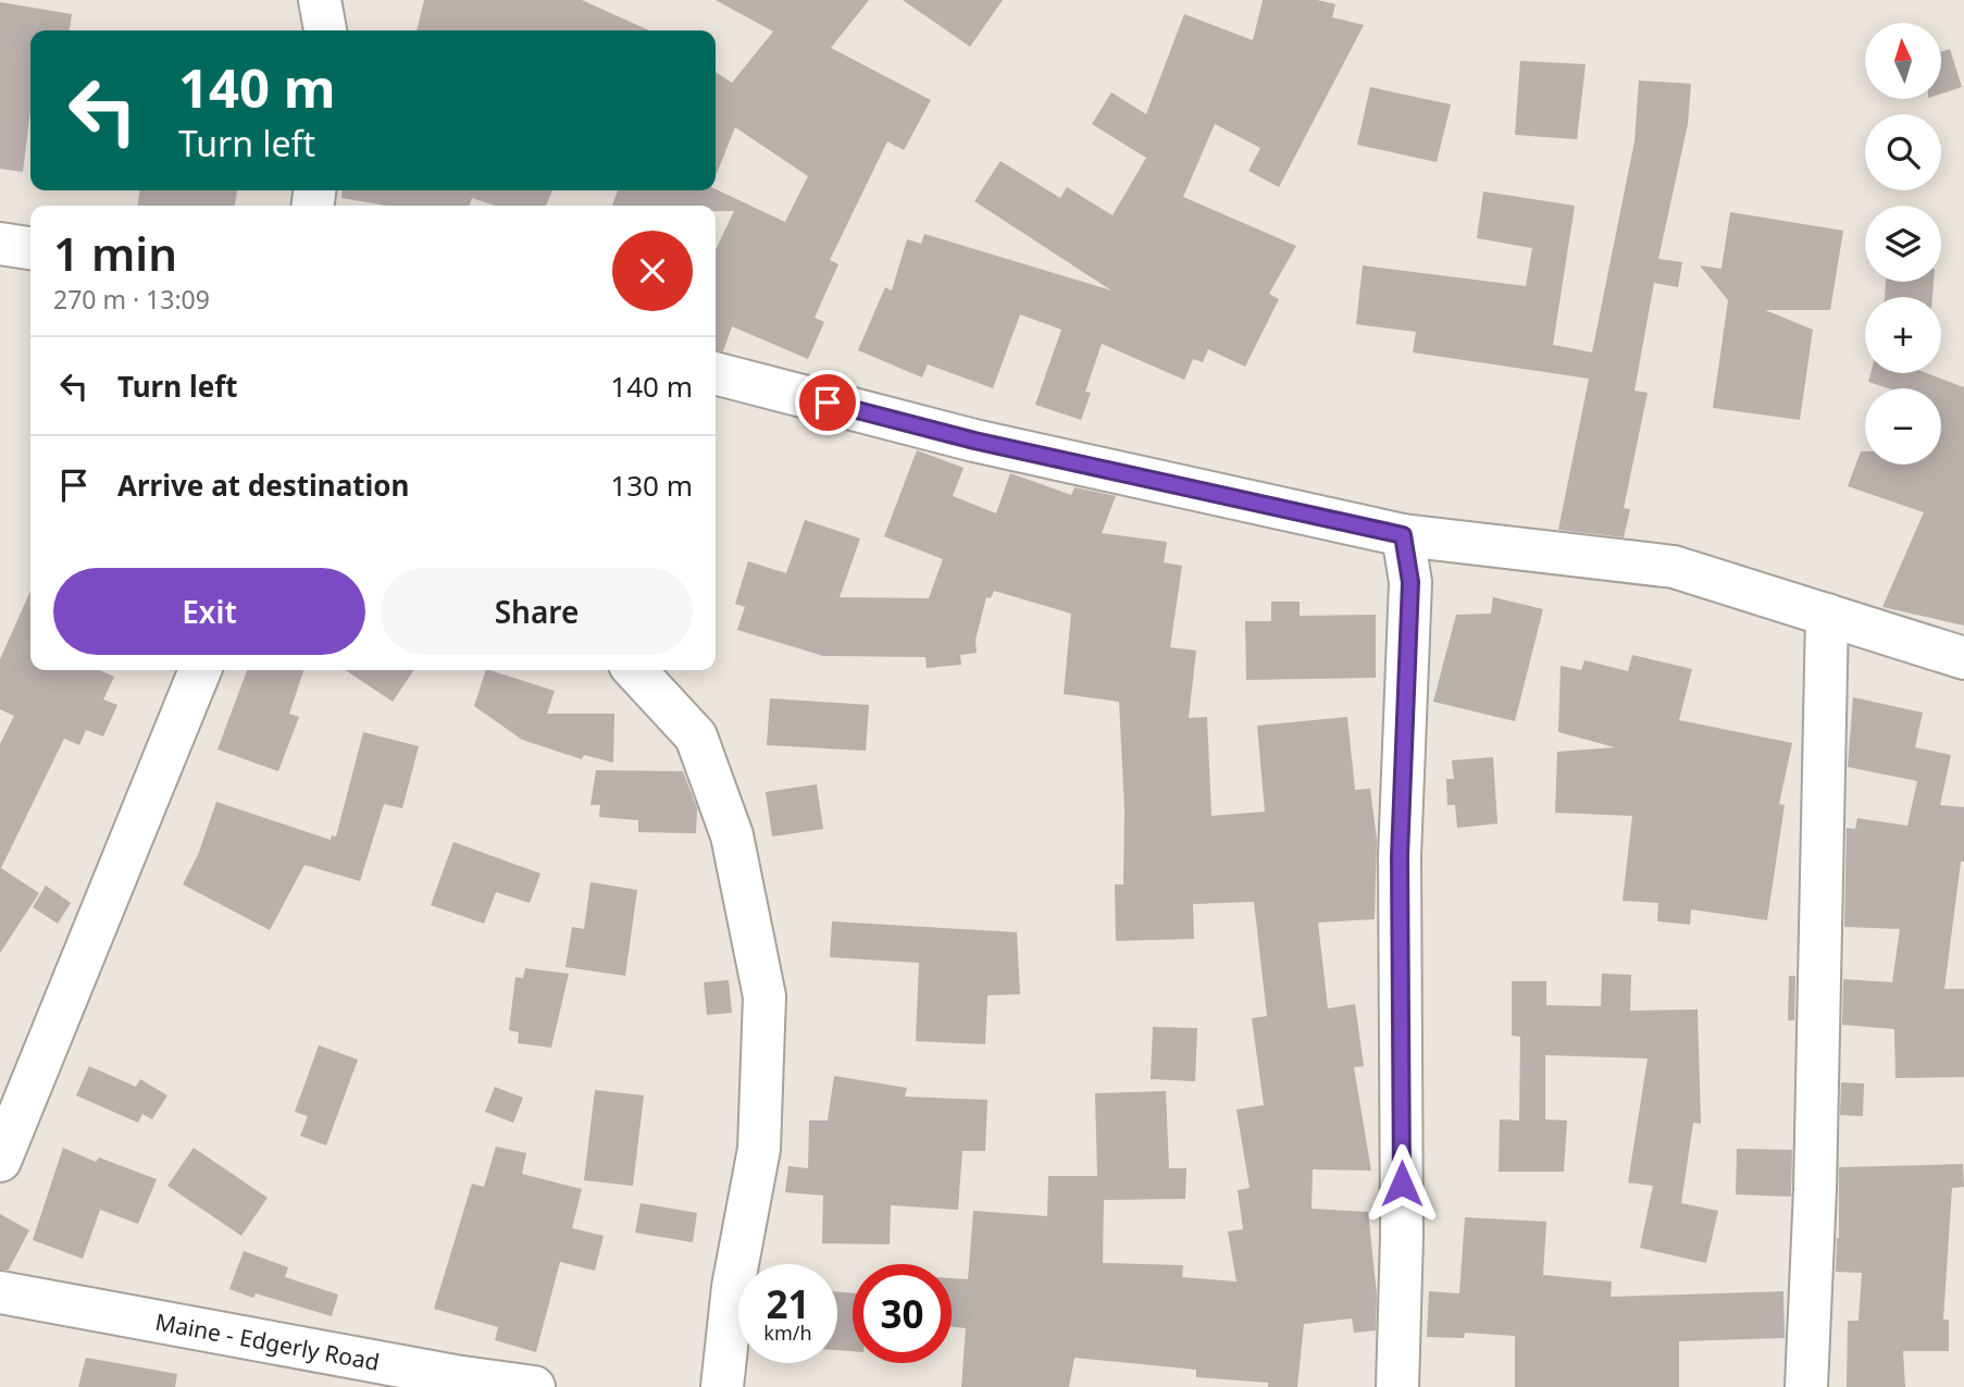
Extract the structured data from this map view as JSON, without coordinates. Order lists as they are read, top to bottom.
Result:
{
  "streets": {
    "street": ["Maine - Edgerly Road"]
  },
  "north": "top",
  "page": {
    "map_buttons": ["+", "−"],
    "turn": ["140 m", "Turn left"],
    "heading": ["1 min", "270 m · 13:09"],
    "list": [
      {
        "name": "Turn left",
        "value": "140 m"
      },
      {
        "name": "Arrive at destination",
        "value": "130 m"
      }
    ],
    "buttons": ["Exit", "Share"],
    "speed": "21 km/h",
    "limit": "30"
  }
}
